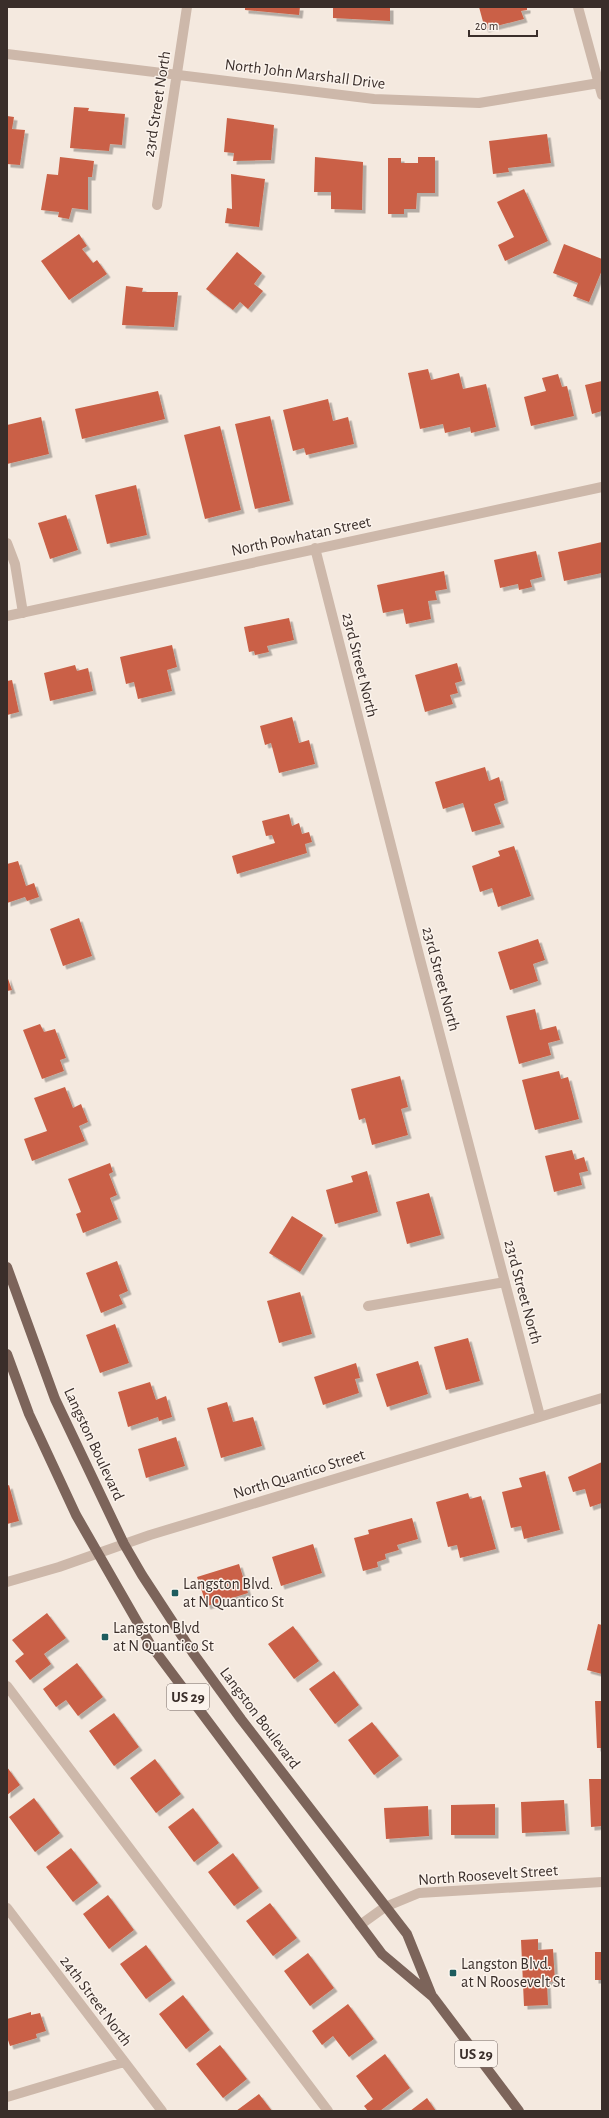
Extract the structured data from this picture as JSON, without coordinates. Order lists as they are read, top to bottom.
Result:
{
  "streets": {
    "main road": ["Langston Boulevard", "US 29"],
    "street": [
      "North John Marshall Drive",
      "23rd Street North",
      "North Powhatan Street",
      "North Quantico Street",
      "North Roosevelt Street",
      "24th Street North"
    ]
  },
  "crossings": [
    ["North John Marshall Drive", "23rd Street North"],
    ["23rd Street North", "North Powhatan Street"],
    ["23rd Street North", "North Quantico Street"],
    ["Langston Boulevard", "North Quantico Street"],
    ["Langston Boulevard", "North Roosevelt Street"]
  ],
  "places": {
    "transit": ["Langston Blvd. at N Quantico St", "Langston Blvd at N Quantico St", "Langston Blvd. at N Roosevelt St"]
  },
  "scale_bar": "20 m"
}
